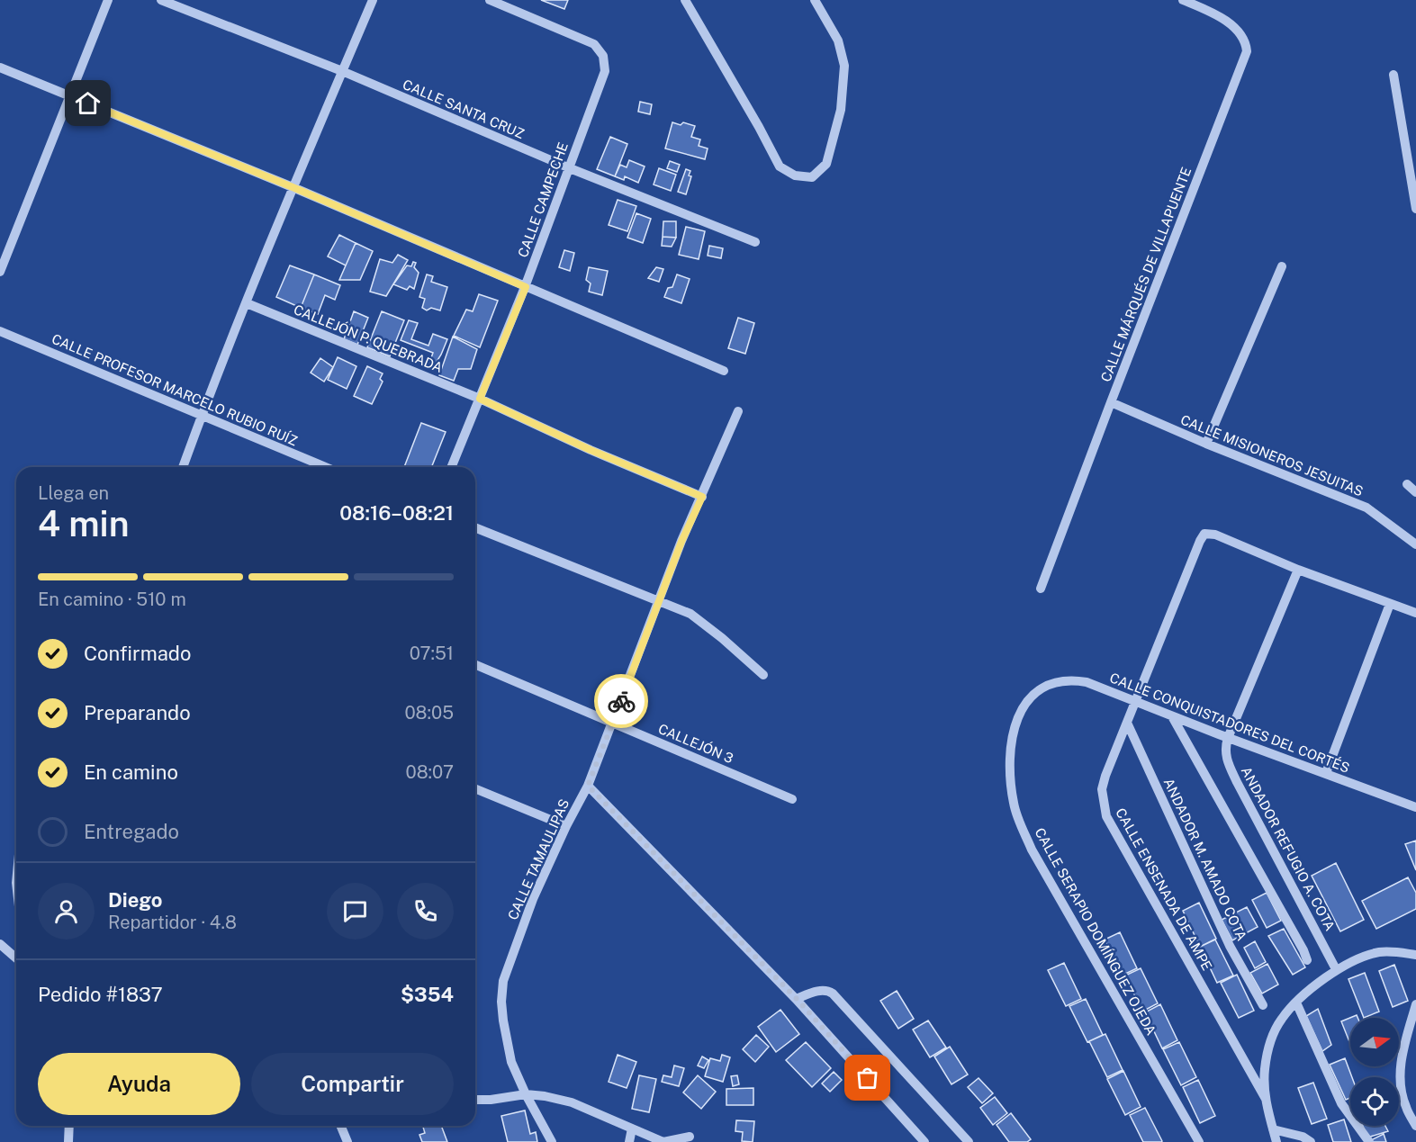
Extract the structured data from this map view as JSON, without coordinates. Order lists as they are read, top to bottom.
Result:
{
  "streets": {
    "street": [
      "CALLE SANTA CRUZ",
      "CALLE CAMPECHE",
      "CALLE MÁRQUÉS DE VILLAPUENTE",
      "CALLEJÓN P. QUEBRADA",
      "CALLE PROFESOR MARCELO RUBIO RUÍZ",
      "CALLE MISIONEROS JESUITAS",
      "CALLE CONQUISTADORES DEL CORTÉS",
      "CALLEJÓN 3",
      "ANDADOR REFUGIO A. COTA",
      "CALLE TAMAULIPAS",
      "ANDADOR M. AMADO COTA",
      "CALLE ENSENADA DE AMPE",
      "CALLE SERAPIO DOMÍNGUEZ OJEDA"
    ]
  },
  "crossings": [
    ["CALLE SANTA CRUZ", "CALLE CAMPECHE"],
    ["CALLE CAMPECHE", "CALLEJÓN P. QUEBRADA"],
    ["CALLE MÁRQUÉS DE VILLAPUENTE", "CALLE MISIONEROS JESUITAS"],
    ["CALLEJÓN P. QUEBRADA", "CALLE TAMAULIPAS"],
    ["CALLE CONQUISTADORES DEL CORTÉS", "ANDADOR REFUGIO A. COTA"],
    ["CALLE CONQUISTADORES DEL CORTÉS", "CALLE ENSENADA DE AMPE"],
    ["CALLE CONQUISTADORES DEL CORTÉS", "CALLE SERAPIO DOMÍNGUEZ OJEDA"],
    ["CALLEJÓN 3", "CALLE TAMAULIPAS"],
    ["ANDADOR M. AMADO COTA", "CALLE ENSENADA DE AMPE"]
  ],
  "north": "right",
  "page": {
    "heading": ["4 min", "Llega en", "08:16–08:21"],
    "panel": [
      "Diego",
      "Repartidor · 4.8",
      "Pedido #1837",
      "$354"
    ],
    "bar": "En camino · 510 m",
    "list": [
      ["Confirmado", "07:51"],
      ["Preparando", "08:05"],
      ["En camino", "08:07"],
      "Entregado"
    ],
    "buttons": ["Ayuda", "Compartir"]
  }
}
